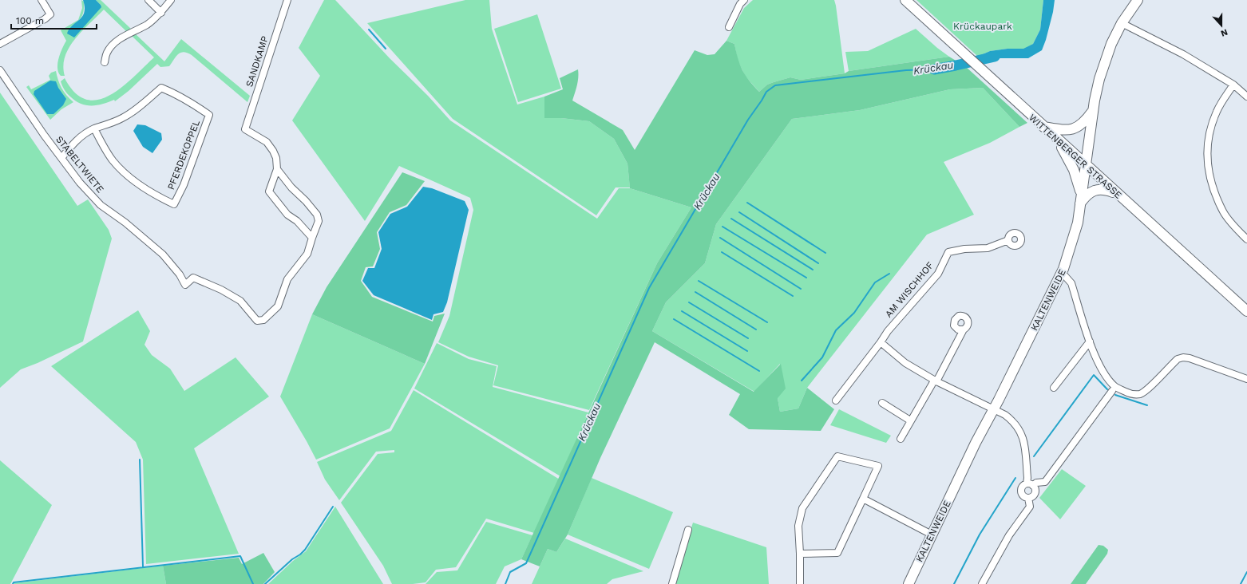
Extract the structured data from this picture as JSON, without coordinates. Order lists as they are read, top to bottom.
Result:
{
  "streets": {
    "main road": ["WITTENBERGER STRASSE", "KALTENWEIDE"],
    "street": [
      "SANDKAMP",
      "PFERDEKOPPEL",
      "STABELTWIETE",
      "AM WISCHHOF"
    ]
  },
  "crossings": [
    ["PFERDEKOPPEL", "STABELTWIETE"],
    ["WITTENBERGER STRASSE", "KALTENWEIDE"]
  ],
  "water": ["Krückau"],
  "parks": ["Krückaupark"],
  "scale_bar": "100 m",
  "north": "bottom"
}
